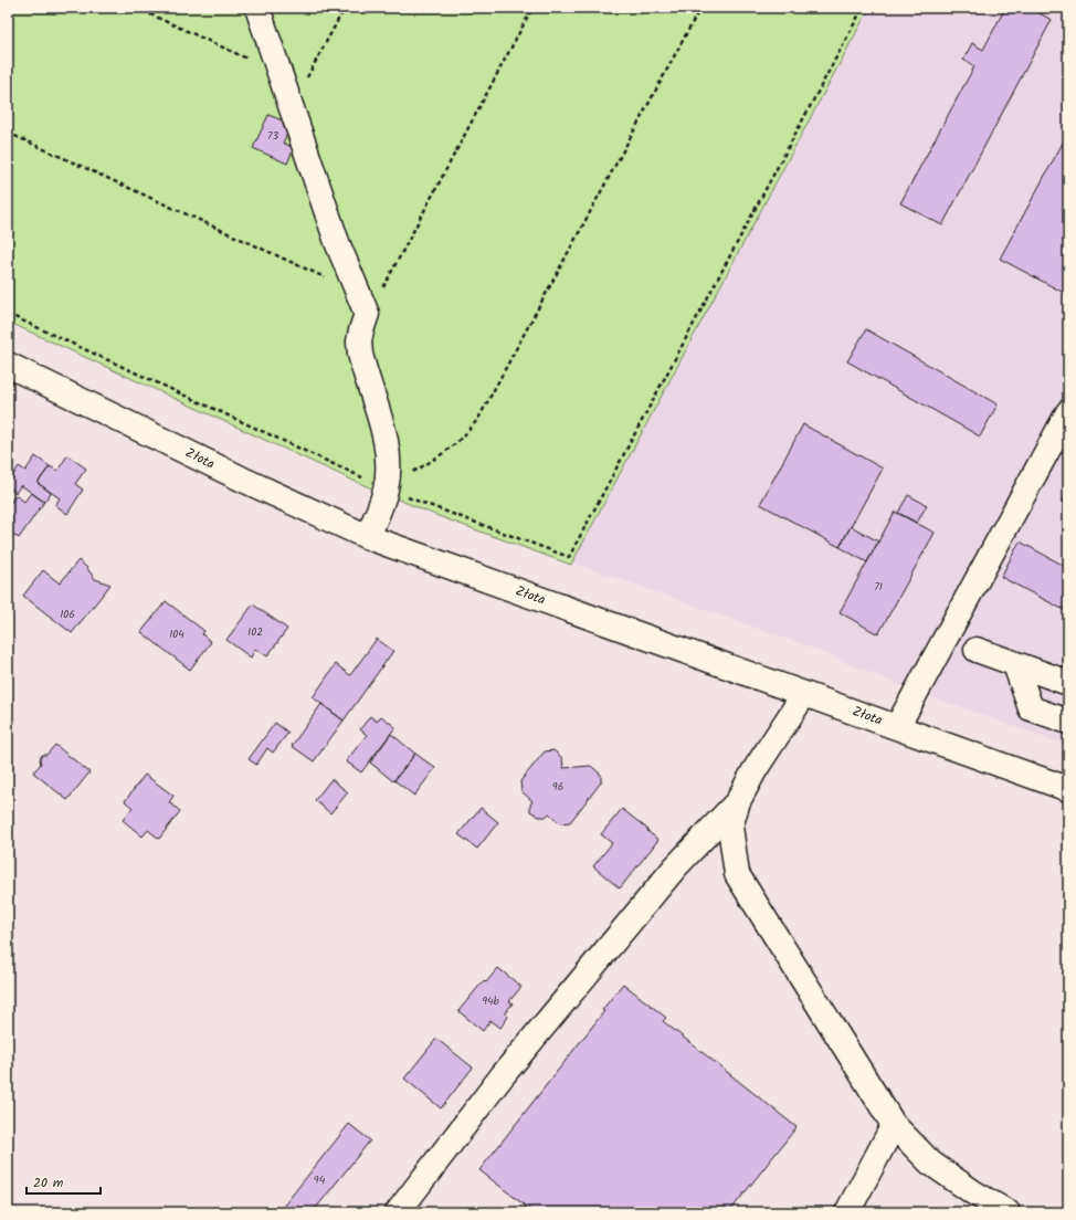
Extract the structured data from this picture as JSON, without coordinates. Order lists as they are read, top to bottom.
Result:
{
  "streets": {
    "street": ["Złota"]
  },
  "house_numbers": [
    "73",
    "71",
    "106",
    "102",
    "104",
    "96",
    "94b",
    "94"
  ],
  "scale_bar": "20 m"
}
